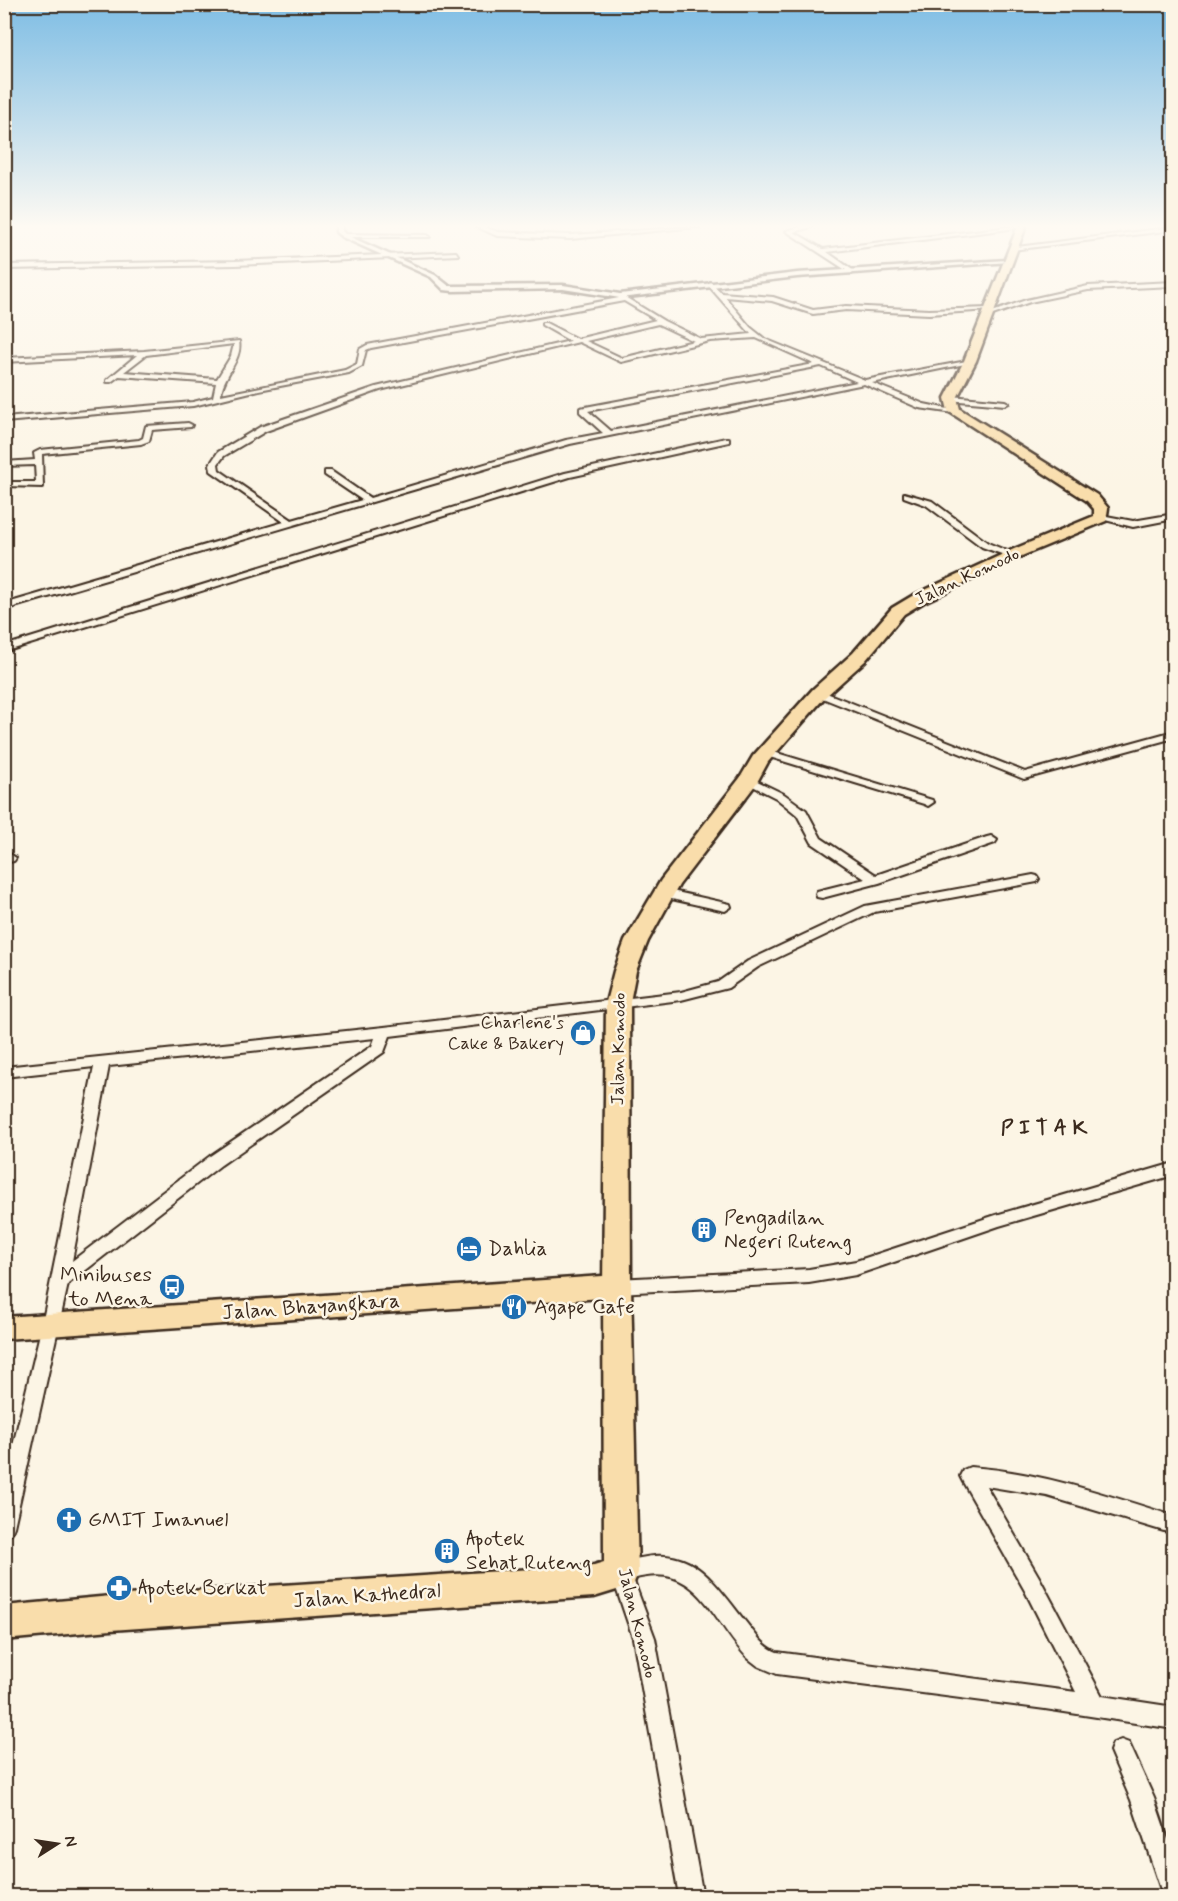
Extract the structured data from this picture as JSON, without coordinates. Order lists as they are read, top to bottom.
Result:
{
  "streets": {
    "highway": ["Jalan Komodo", "Jalan Kathedral"],
    "main road": ["Jalan Bhayangkara"]
  },
  "crossings": [
    ["Jalan Komodo", "Jalan Bhayangkara"],
    ["Jalan Komodo", "Jalan Kathedral"]
  ],
  "districts": ["P I T A K"],
  "places": {
    "shop": ["Charlene's Cake & Bakery"],
    "building": ["Pengadilan Negeri Ruteng", "Apotek Sehat Ruteng"],
    "hotel": ["Dahlia"],
    "bus stop": ["Minibuses to Mena"],
    "restaurant": ["Agape Cafe"],
    "church": ["GMIT Imanuel"],
    "pharmacy": ["Apotek Berkat"]
  },
  "north": "right"
}
